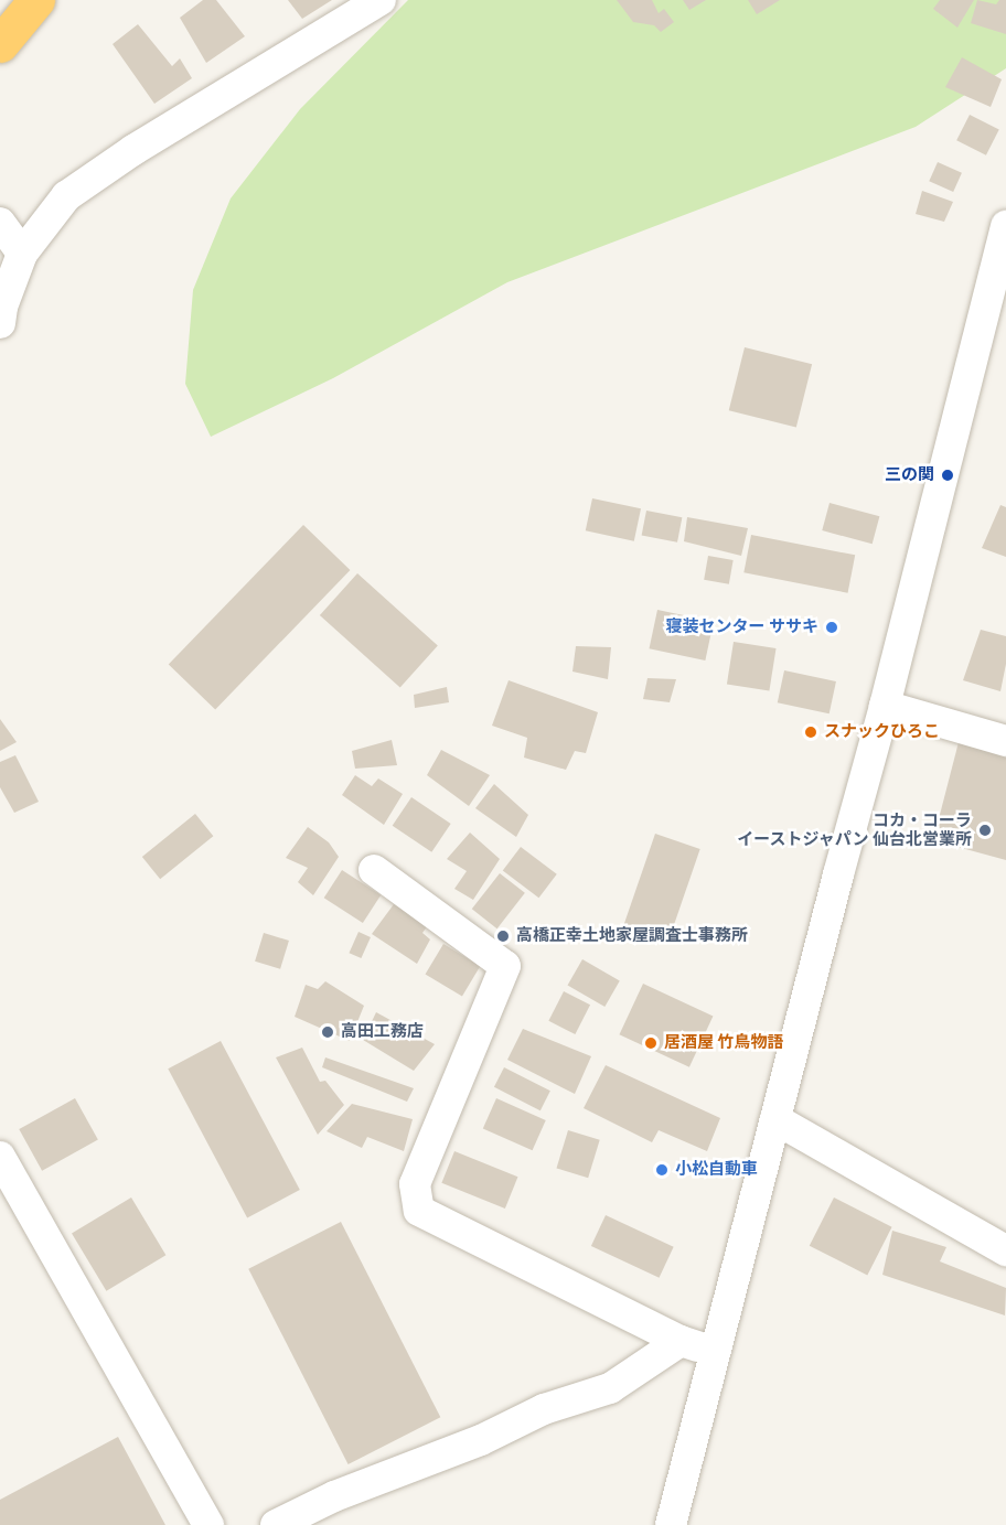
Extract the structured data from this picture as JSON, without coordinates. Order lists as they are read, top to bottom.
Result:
{
  "places": [
    "三の関",
    "寝装センター ササキ",
    "スナックひろこ",
    "コカ・コーラ イーストジャパン 仙台北営業所",
    "高橋正幸土地家屋調査士事務所",
    "高田工務店",
    "居酒屋 竹鳥物語",
    "小松自動車"
  ]
}
